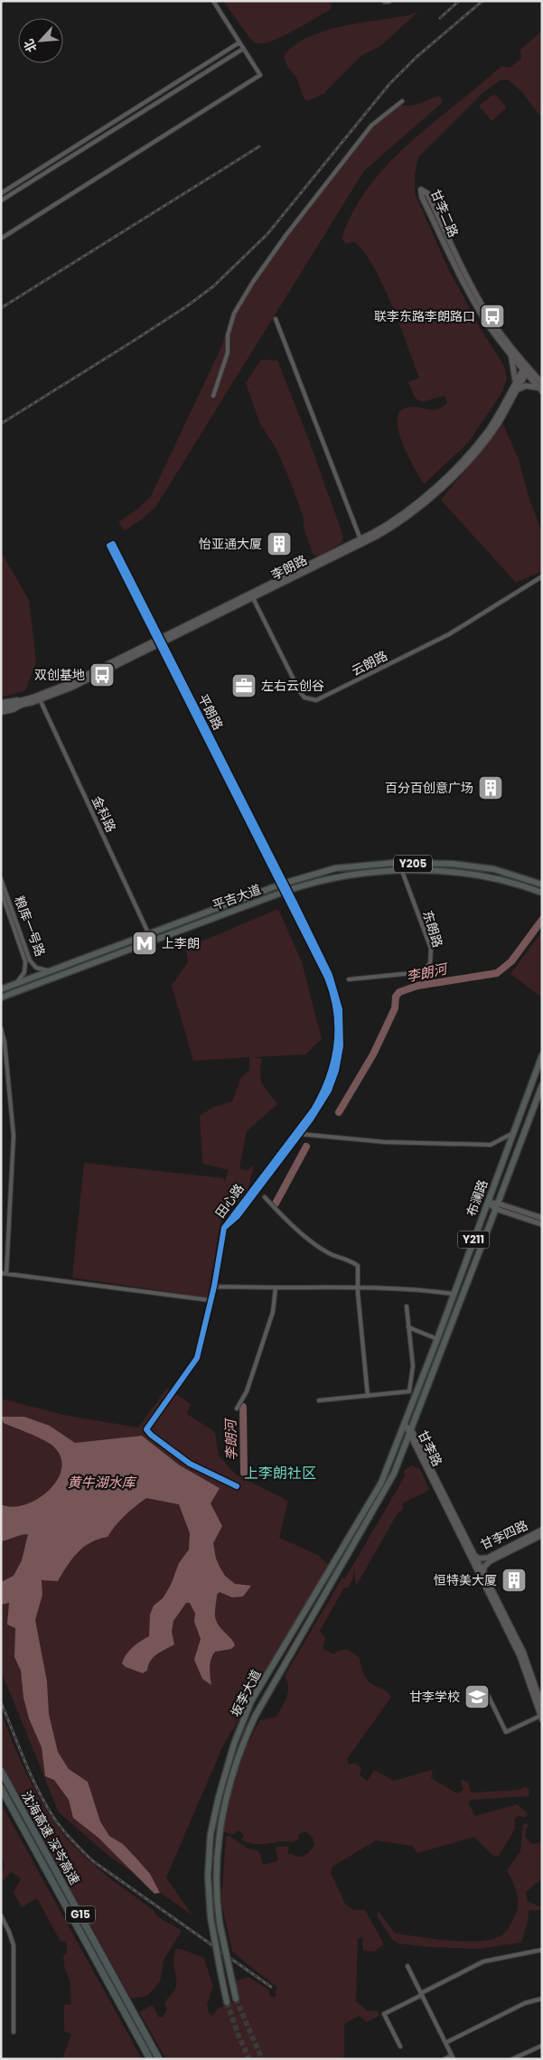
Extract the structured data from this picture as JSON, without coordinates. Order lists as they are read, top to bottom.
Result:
{
  "streets": {
    "highway": ["沈海高速 深岑高速", "G15"],
    "main road": [
      "Y205",
      "平吉大道",
      "布澜路",
      "Y211",
      "坂李大道"
    ],
    "street": [
      "甘李二路",
      "李朗路",
      "云朗路",
      "平朗路",
      "金科路",
      "粮库一号路",
      "东朗路",
      "田心路",
      "甘李路",
      "甘李四路"
    ]
  },
  "crossings": [
    ["甘李二路", "李朗路"],
    ["李朗路", "云朗路"],
    ["李朗路", "平朗路"],
    ["李朗路", "金科路"],
    ["平朗路", "平吉大道"],
    ["平朗路", "田心路"],
    ["金科路", "平吉大道"],
    ["平吉大道", "粮库一号路"],
    ["平吉大道", "东朗路"],
    ["平吉大道", "田心路"],
    ["布澜路", "甘李路"],
    ["布澜路", "坂李大道"],
    ["甘李路", "甘李四路"],
    ["甘李路", "坂李大道"]
  ],
  "districts": ["上李朗社区"],
  "water": ["李朗河", "黄牛湖水库"],
  "places": {
    "bus stop": ["联李东路李朗路口", "双创基地"],
    "building": ["怡亚通大厦", "百分百创意广场", "恒特美大厦"],
    "office": ["左右云创谷"],
    "metro station": ["上李朗"],
    "school or university": ["甘李学校"]
  },
  "north": "bottom left"
}
